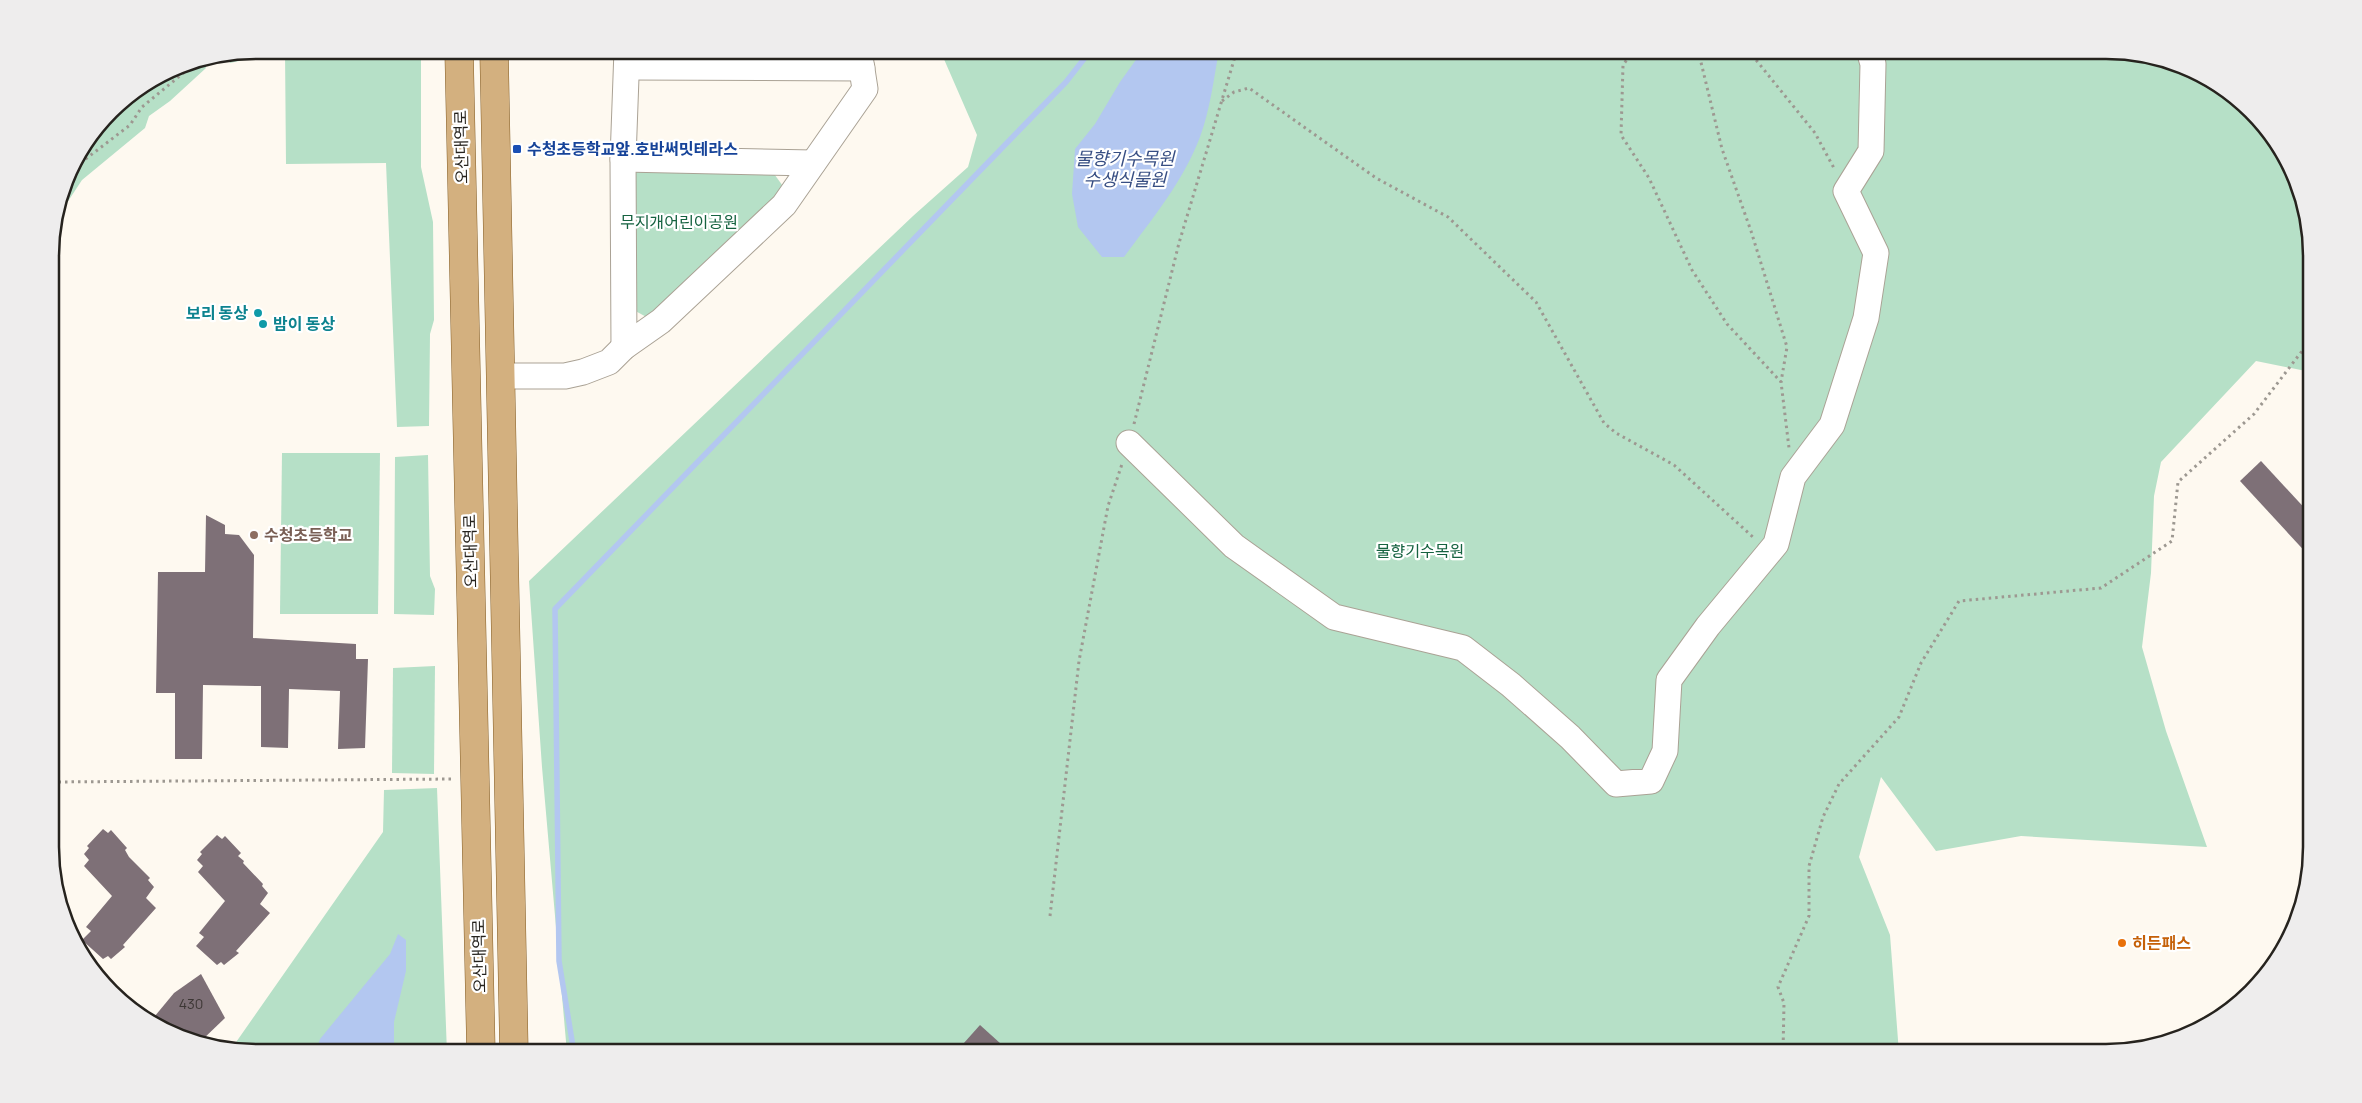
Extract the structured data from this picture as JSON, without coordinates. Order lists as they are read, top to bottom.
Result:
{
  "streets": {
    "main road": ["오산대역로"]
  },
  "water": ["물향기수목원 수생식물원"],
  "parks": ["무지개어린이공원", "물향기수목원"],
  "places": {
    "transit": ["수청초등학교앞.호반써밋테라스"],
    "other": [
      "보리 동상",
      "밤이 동상",
      "수청초등학교",
      "히든패스"
    ]
  },
  "house_numbers": ["430"]
}
